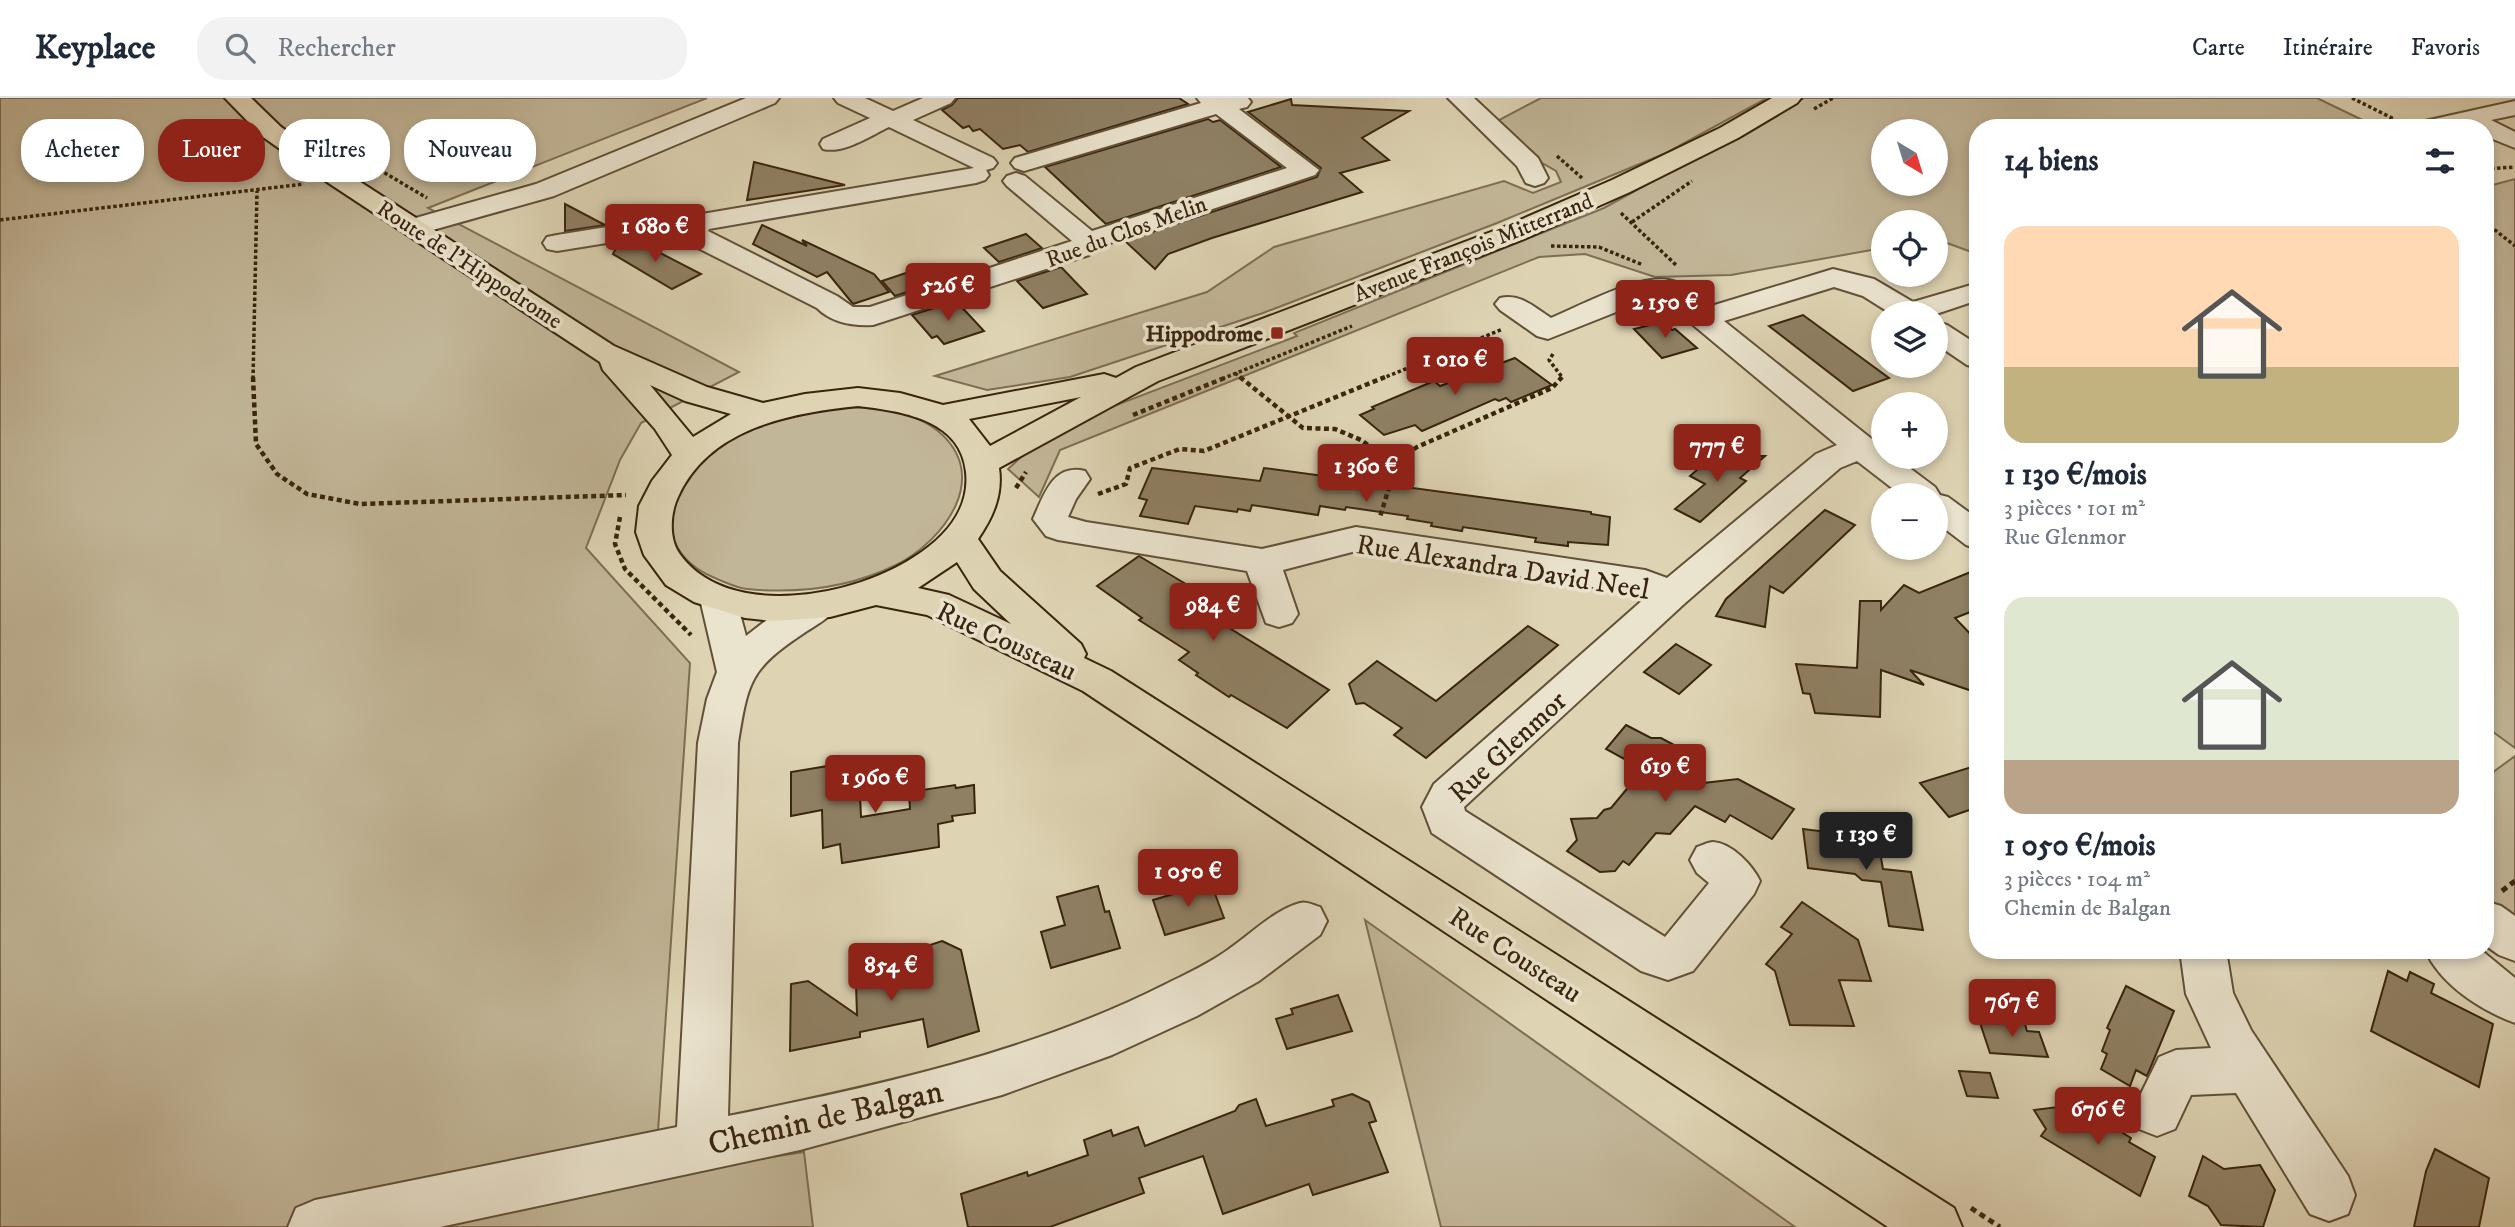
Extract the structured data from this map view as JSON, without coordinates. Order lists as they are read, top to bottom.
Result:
{
  "streets": {
    "main road": ["Avenue François Mitterrand", "Route de l'Hippodrome", "Rue Cousteau"],
    "street": [
      "Rue du Clos Melin",
      "Rue Alexandra David Neel",
      "Rue Glenmor",
      "Chemin de Balgan"
    ]
  },
  "crossings": [
    ["Rue Alexandra David Neel", "Rue Glenmor"]
  ],
  "places": {
    "transit": ["Hippodrome"]
  },
  "north": "bottom right",
  "page": {
    "header": "Keyplace",
    "search": "Rechercher",
    "nav": ["Carte", "Itinéraire", "Favoris"],
    "map_buttons": ["+", "−"],
    "chip": [
      "Acheter",
      "Louer",
      "Filtres",
      "Nouveau"
    ],
    "heading": "14 biens",
    "list": [
      {
        "name": "1 130 €/mois",
        "note": "3 pièces · 101 m² · Rue Glenmor"
      },
      {
        "name": "1 050 €/mois",
        "note": "3 pièces · 104 m² · Chemin de Balgan"
      }
    ],
    "price": [
      "1 680 €",
      "526 €",
      "2 150 €",
      "1 010 €",
      "777 €",
      "1 360 €",
      "984 €",
      "619 €",
      "1 960 €",
      "1 130 €",
      "1 050 €",
      "854 €",
      "767 €",
      "676 €"
    ]
  }
}
